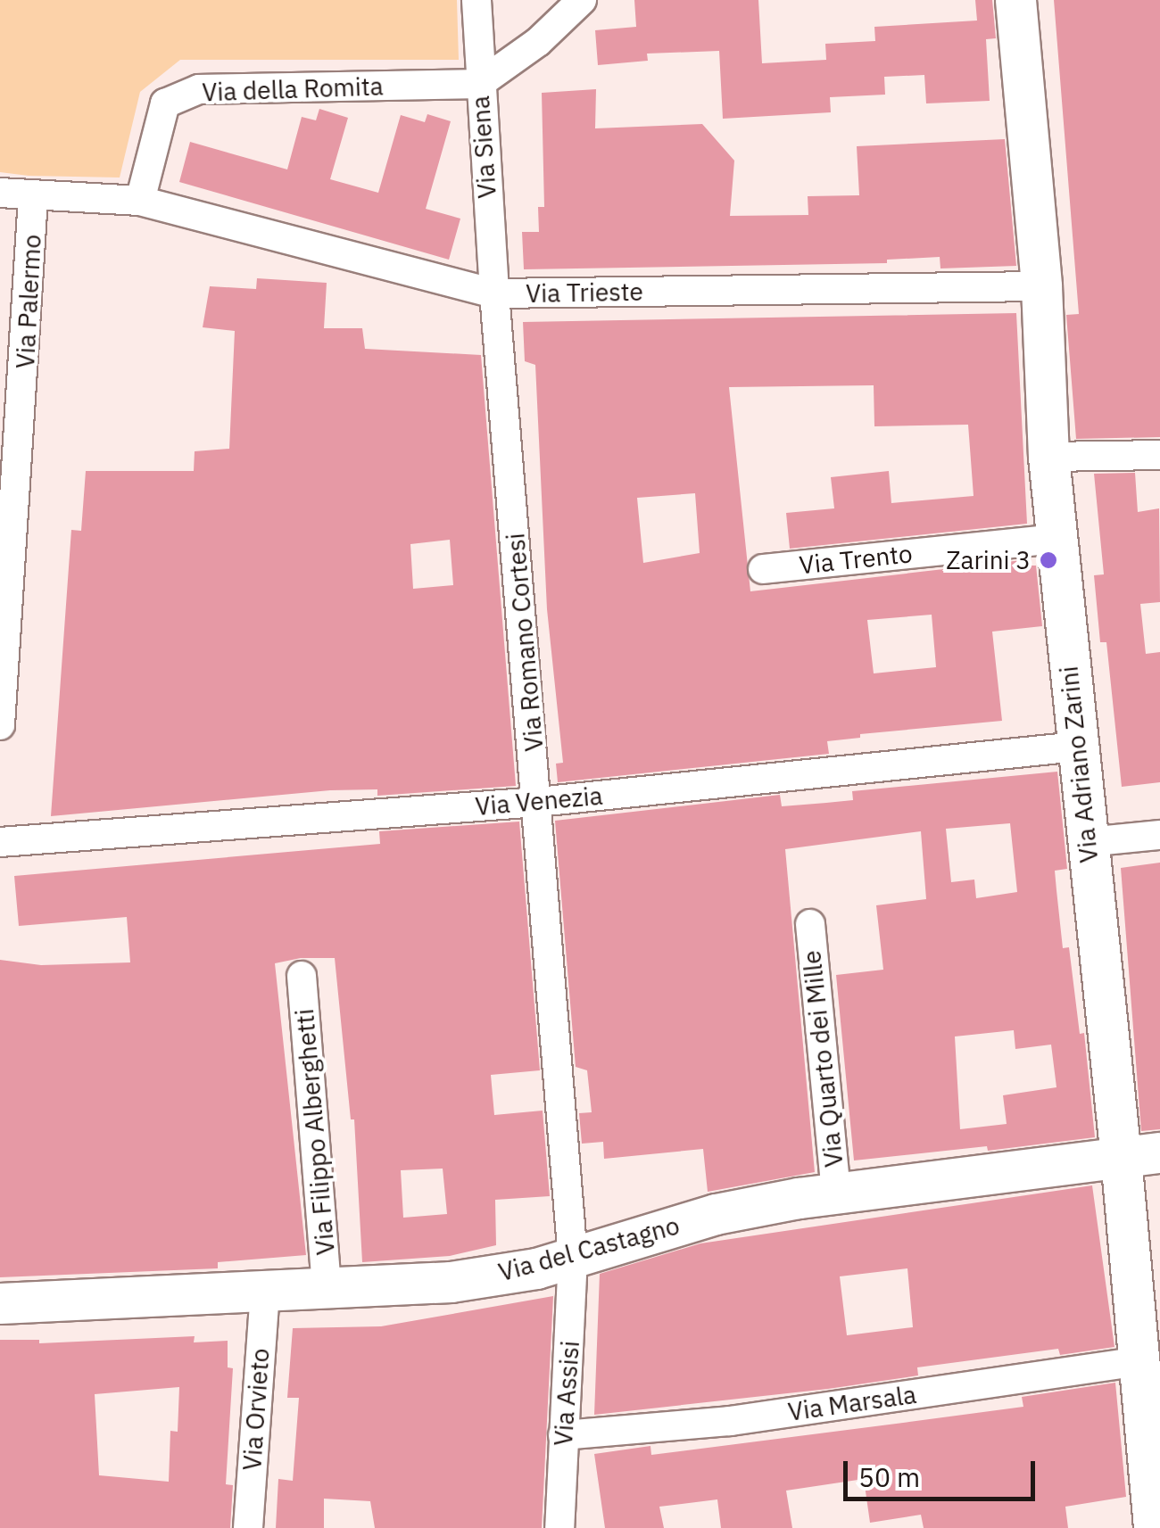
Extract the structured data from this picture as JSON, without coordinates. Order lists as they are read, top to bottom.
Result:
{
  "streets": {
    "street": [
      "Via della Romita",
      "Via Siena",
      "Via Trieste",
      "Via Palermo",
      "Via Trento",
      "Via Romano Cortesi",
      "Via Adriano Zarini",
      "Via Venezia",
      "Via Quarto dei Mille",
      "Via Filippo Alberghetti",
      "Via del Castagno",
      "Via Assisi",
      "Via Marsala",
      "Via Orvieto"
    ]
  },
  "crossings": [
    ["Via della Romita", "Via Siena"],
    ["Via della Romita", "Via Trieste"],
    ["Via Siena", "Via Trieste"],
    ["Via Siena", "Via Romano Cortesi"],
    ["Via Trieste", "Via Romano Cortesi"],
    ["Via Trieste", "Via Adriano Zarini"],
    ["Via Trento", "Via Adriano Zarini"],
    ["Via Romano Cortesi", "Via Venezia"],
    ["Via Romano Cortesi", "Via del Castagno"],
    ["Via Romano Cortesi", "Via Assisi"],
    ["Via Adriano Zarini", "Via Venezia"],
    ["Via Adriano Zarini", "Via del Castagno"],
    ["Via Adriano Zarini", "Via Marsala"],
    ["Via Quarto dei Mille", "Via del Castagno"],
    ["Via Filippo Alberghetti", "Via del Castagno"],
    ["Via del Castagno", "Via Assisi"],
    ["Via del Castagno", "Via Orvieto"],
    ["Via Assisi", "Via Marsala"]
  ],
  "places": ["Zarini 3"],
  "scale_bar": "50 m"
}
